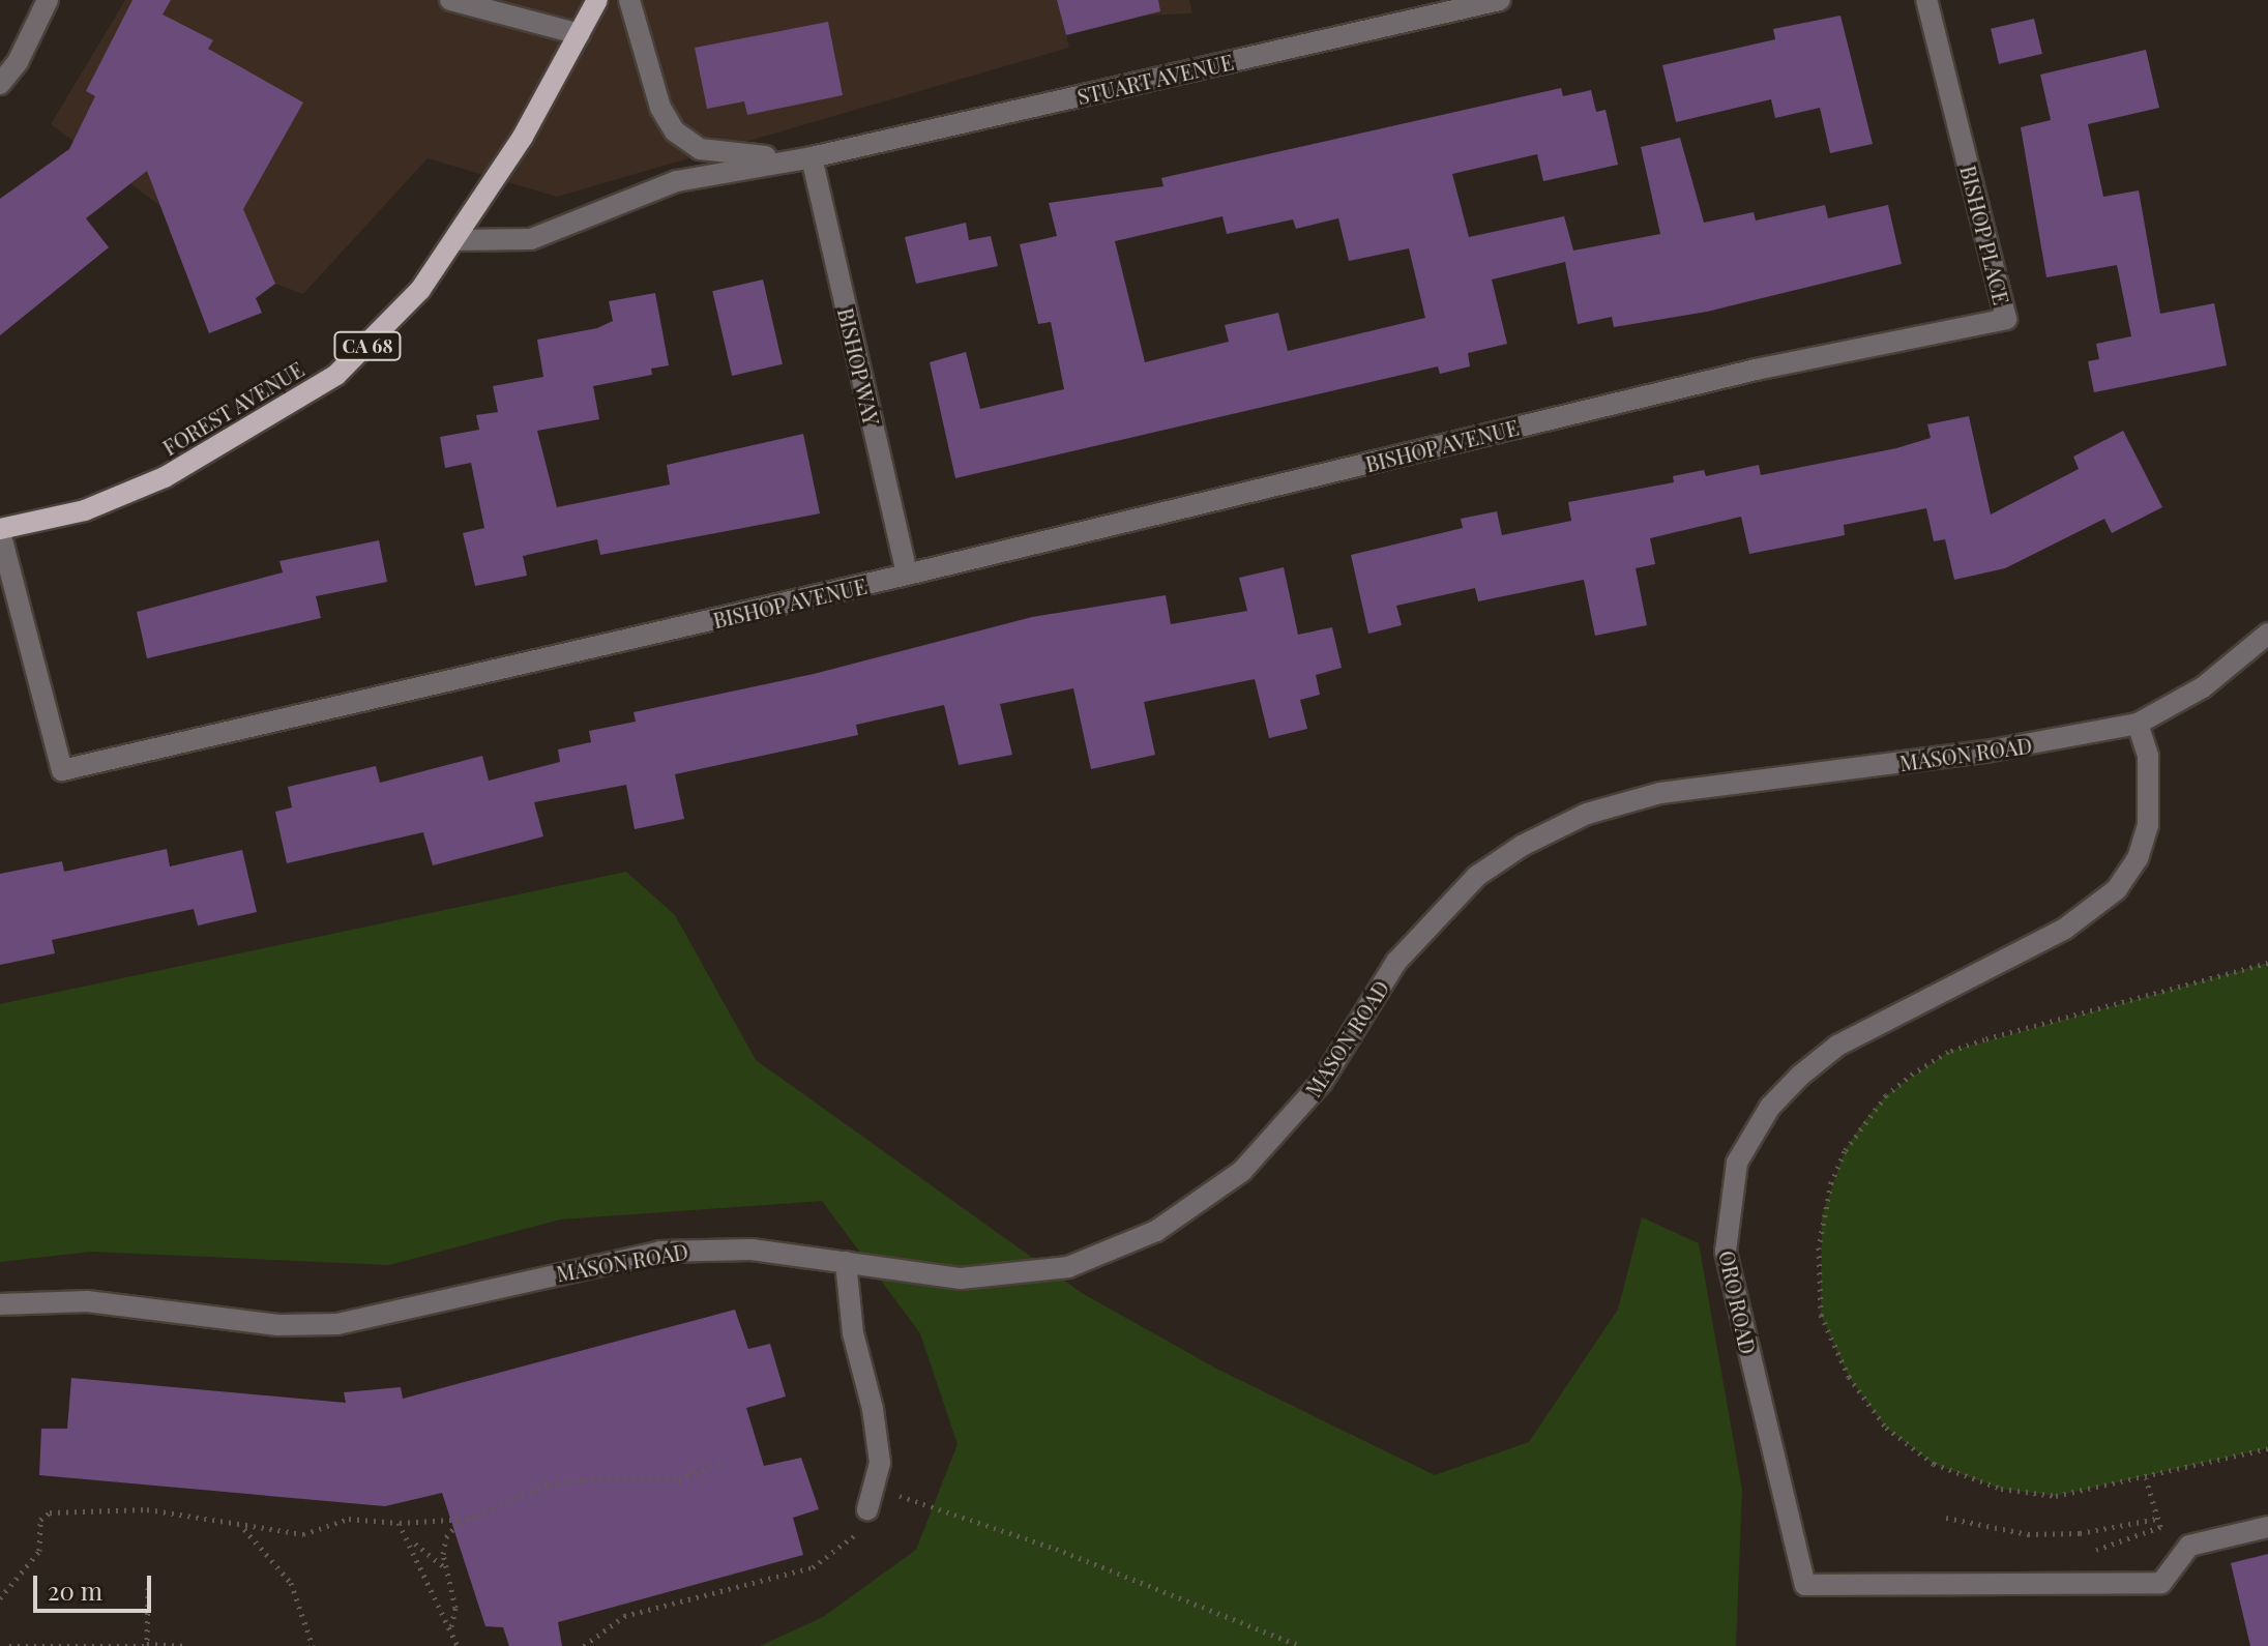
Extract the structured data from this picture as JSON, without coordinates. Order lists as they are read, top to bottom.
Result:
{
  "streets": {
    "main road": ["CA 68", "FOREST AVENUE"],
    "street": [
      "STUART AVENUE",
      "BISHOP PLACE",
      "BISHOP WAY",
      "BISHOP AVENUE",
      "MASON ROAD",
      "ORO ROAD"
    ]
  },
  "crossings": [
    ["STUART AVENUE", "BISHOP WAY"],
    ["STUART AVENUE", "FOREST AVENUE"],
    ["BISHOP PLACE", "BISHOP AVENUE"],
    ["BISHOP WAY", "BISHOP AVENUE"],
    ["FOREST AVENUE", "BISHOP AVENUE"],
    ["MASON ROAD", "ORO ROAD"]
  ],
  "scale_bar": "20 m"
}
